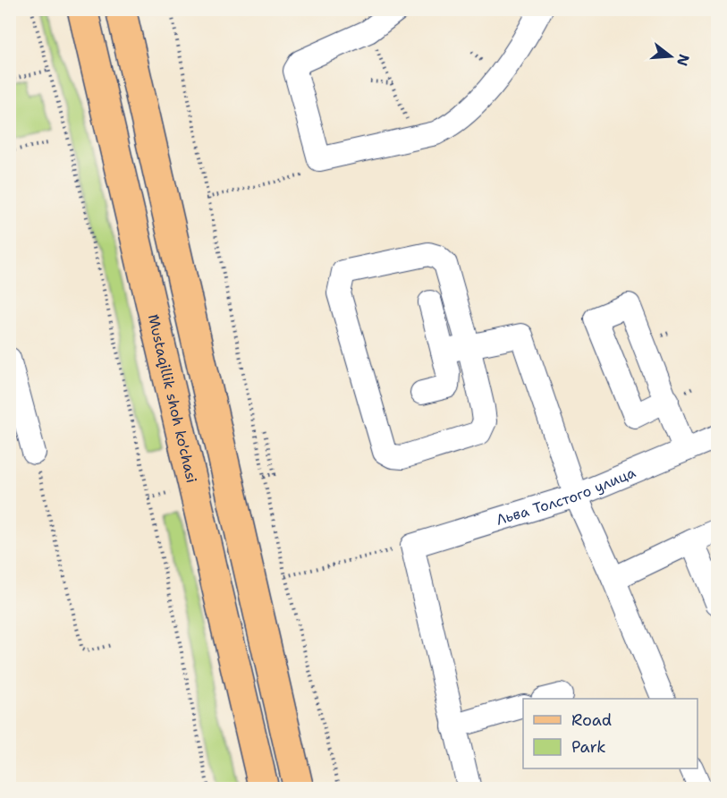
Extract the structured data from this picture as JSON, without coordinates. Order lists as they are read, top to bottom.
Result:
{
  "streets": {
    "main road": ["Mustaqillik shoh ko'chasi"],
    "street": ["Льва Толстого улица"]
  },
  "legend": ["Road", "Park"],
  "north": "right"
}
